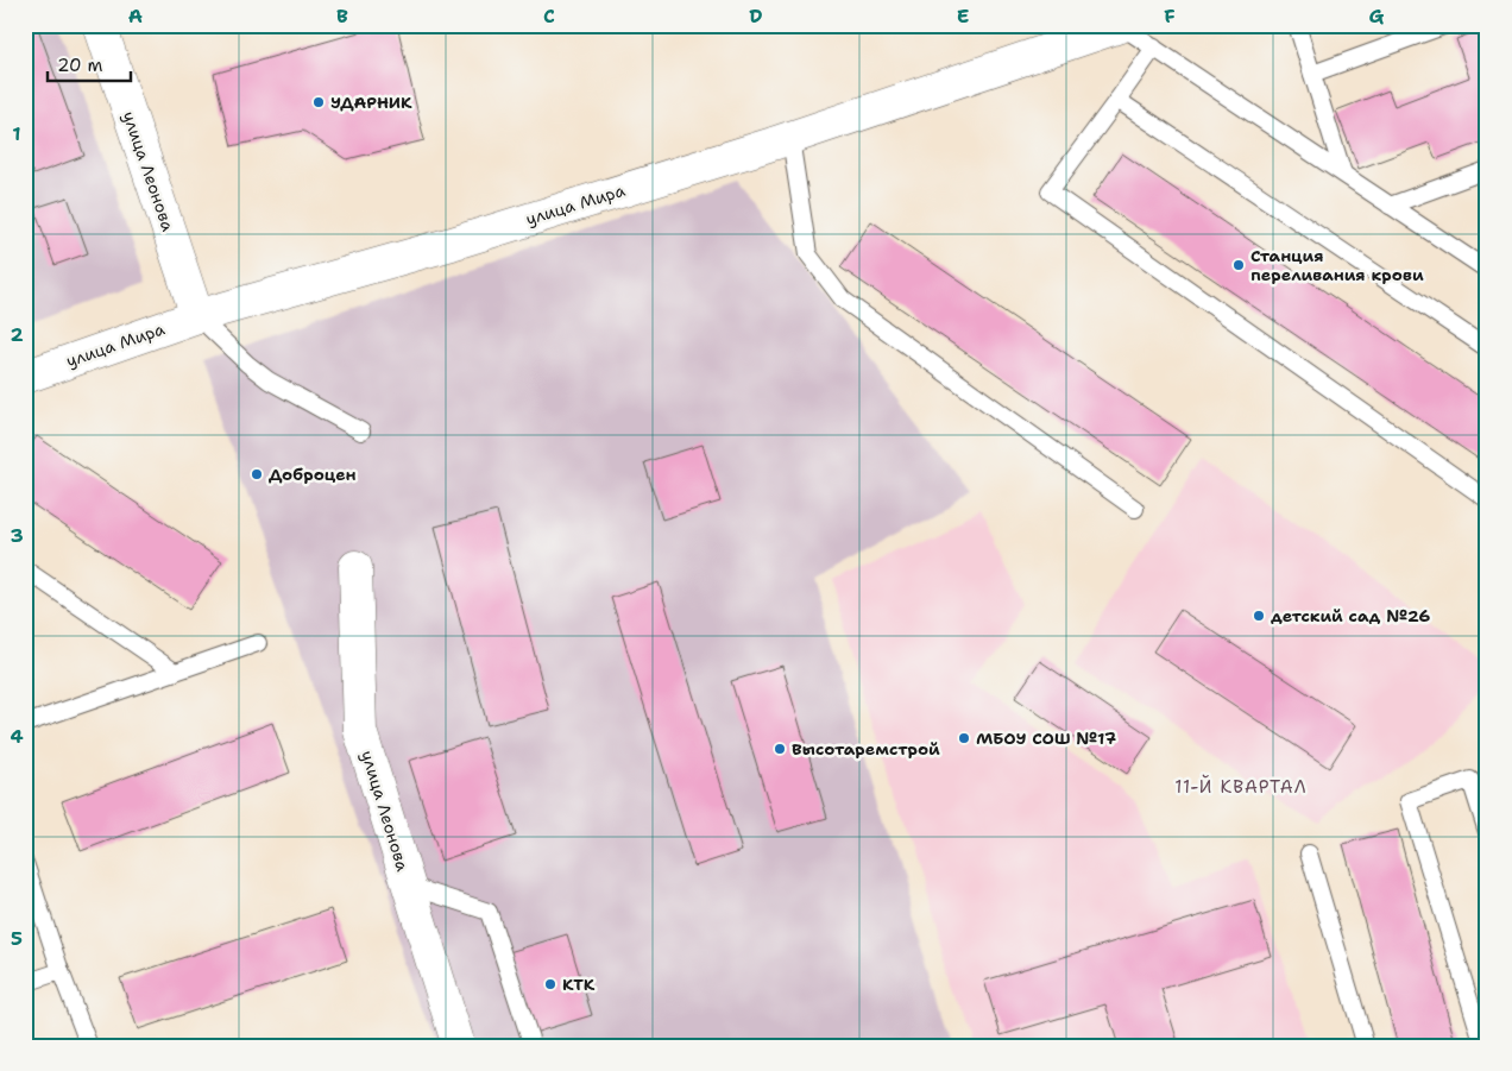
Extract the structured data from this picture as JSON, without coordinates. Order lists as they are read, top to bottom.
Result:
{
  "streets": {
    "street": ["улица Леонова", "улица Мира"]
  },
  "crossings": [
    ["улица Леонова", "улица Мира"]
  ],
  "districts": ["11-Й КВАРТАЛ"],
  "places": [
    "УДАРНИК",
    "Станция переливания крови",
    "Доброцен",
    "детский сад №26",
    "МБОУ СОШ №17",
    "Высотаремстрой",
    "КТК"
  ],
  "scale_bar": "20 m",
  "grid": {
    "columns": [
      "A",
      "B",
      "C",
      "D",
      "E",
      "F",
      "G"
    ],
    "rows": [
      "1",
      "2",
      "3",
      "4",
      "5"
    ]
  }
}
